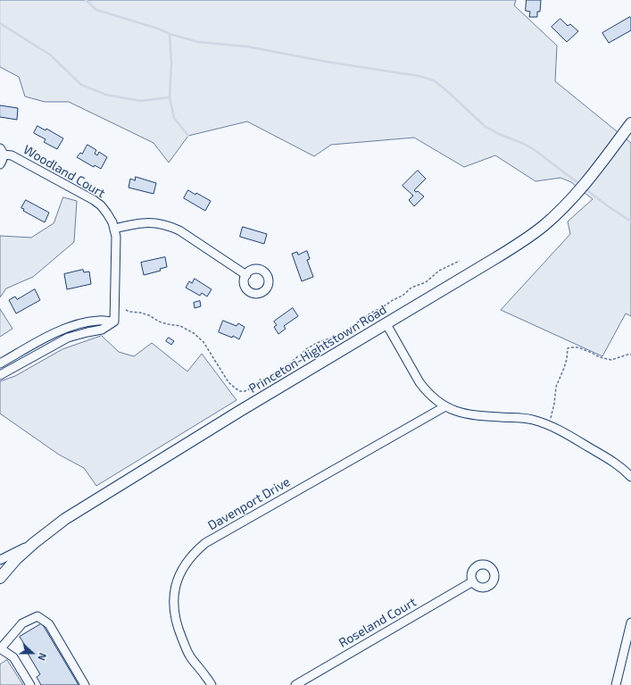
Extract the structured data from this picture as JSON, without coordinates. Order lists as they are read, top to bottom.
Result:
{
  "streets": {
    "main road": ["Princeton-Hightstown Road"],
    "street": ["Woodland Court", "Davenport Drive", "Roseland Court"]
  },
  "north": "right"
}
